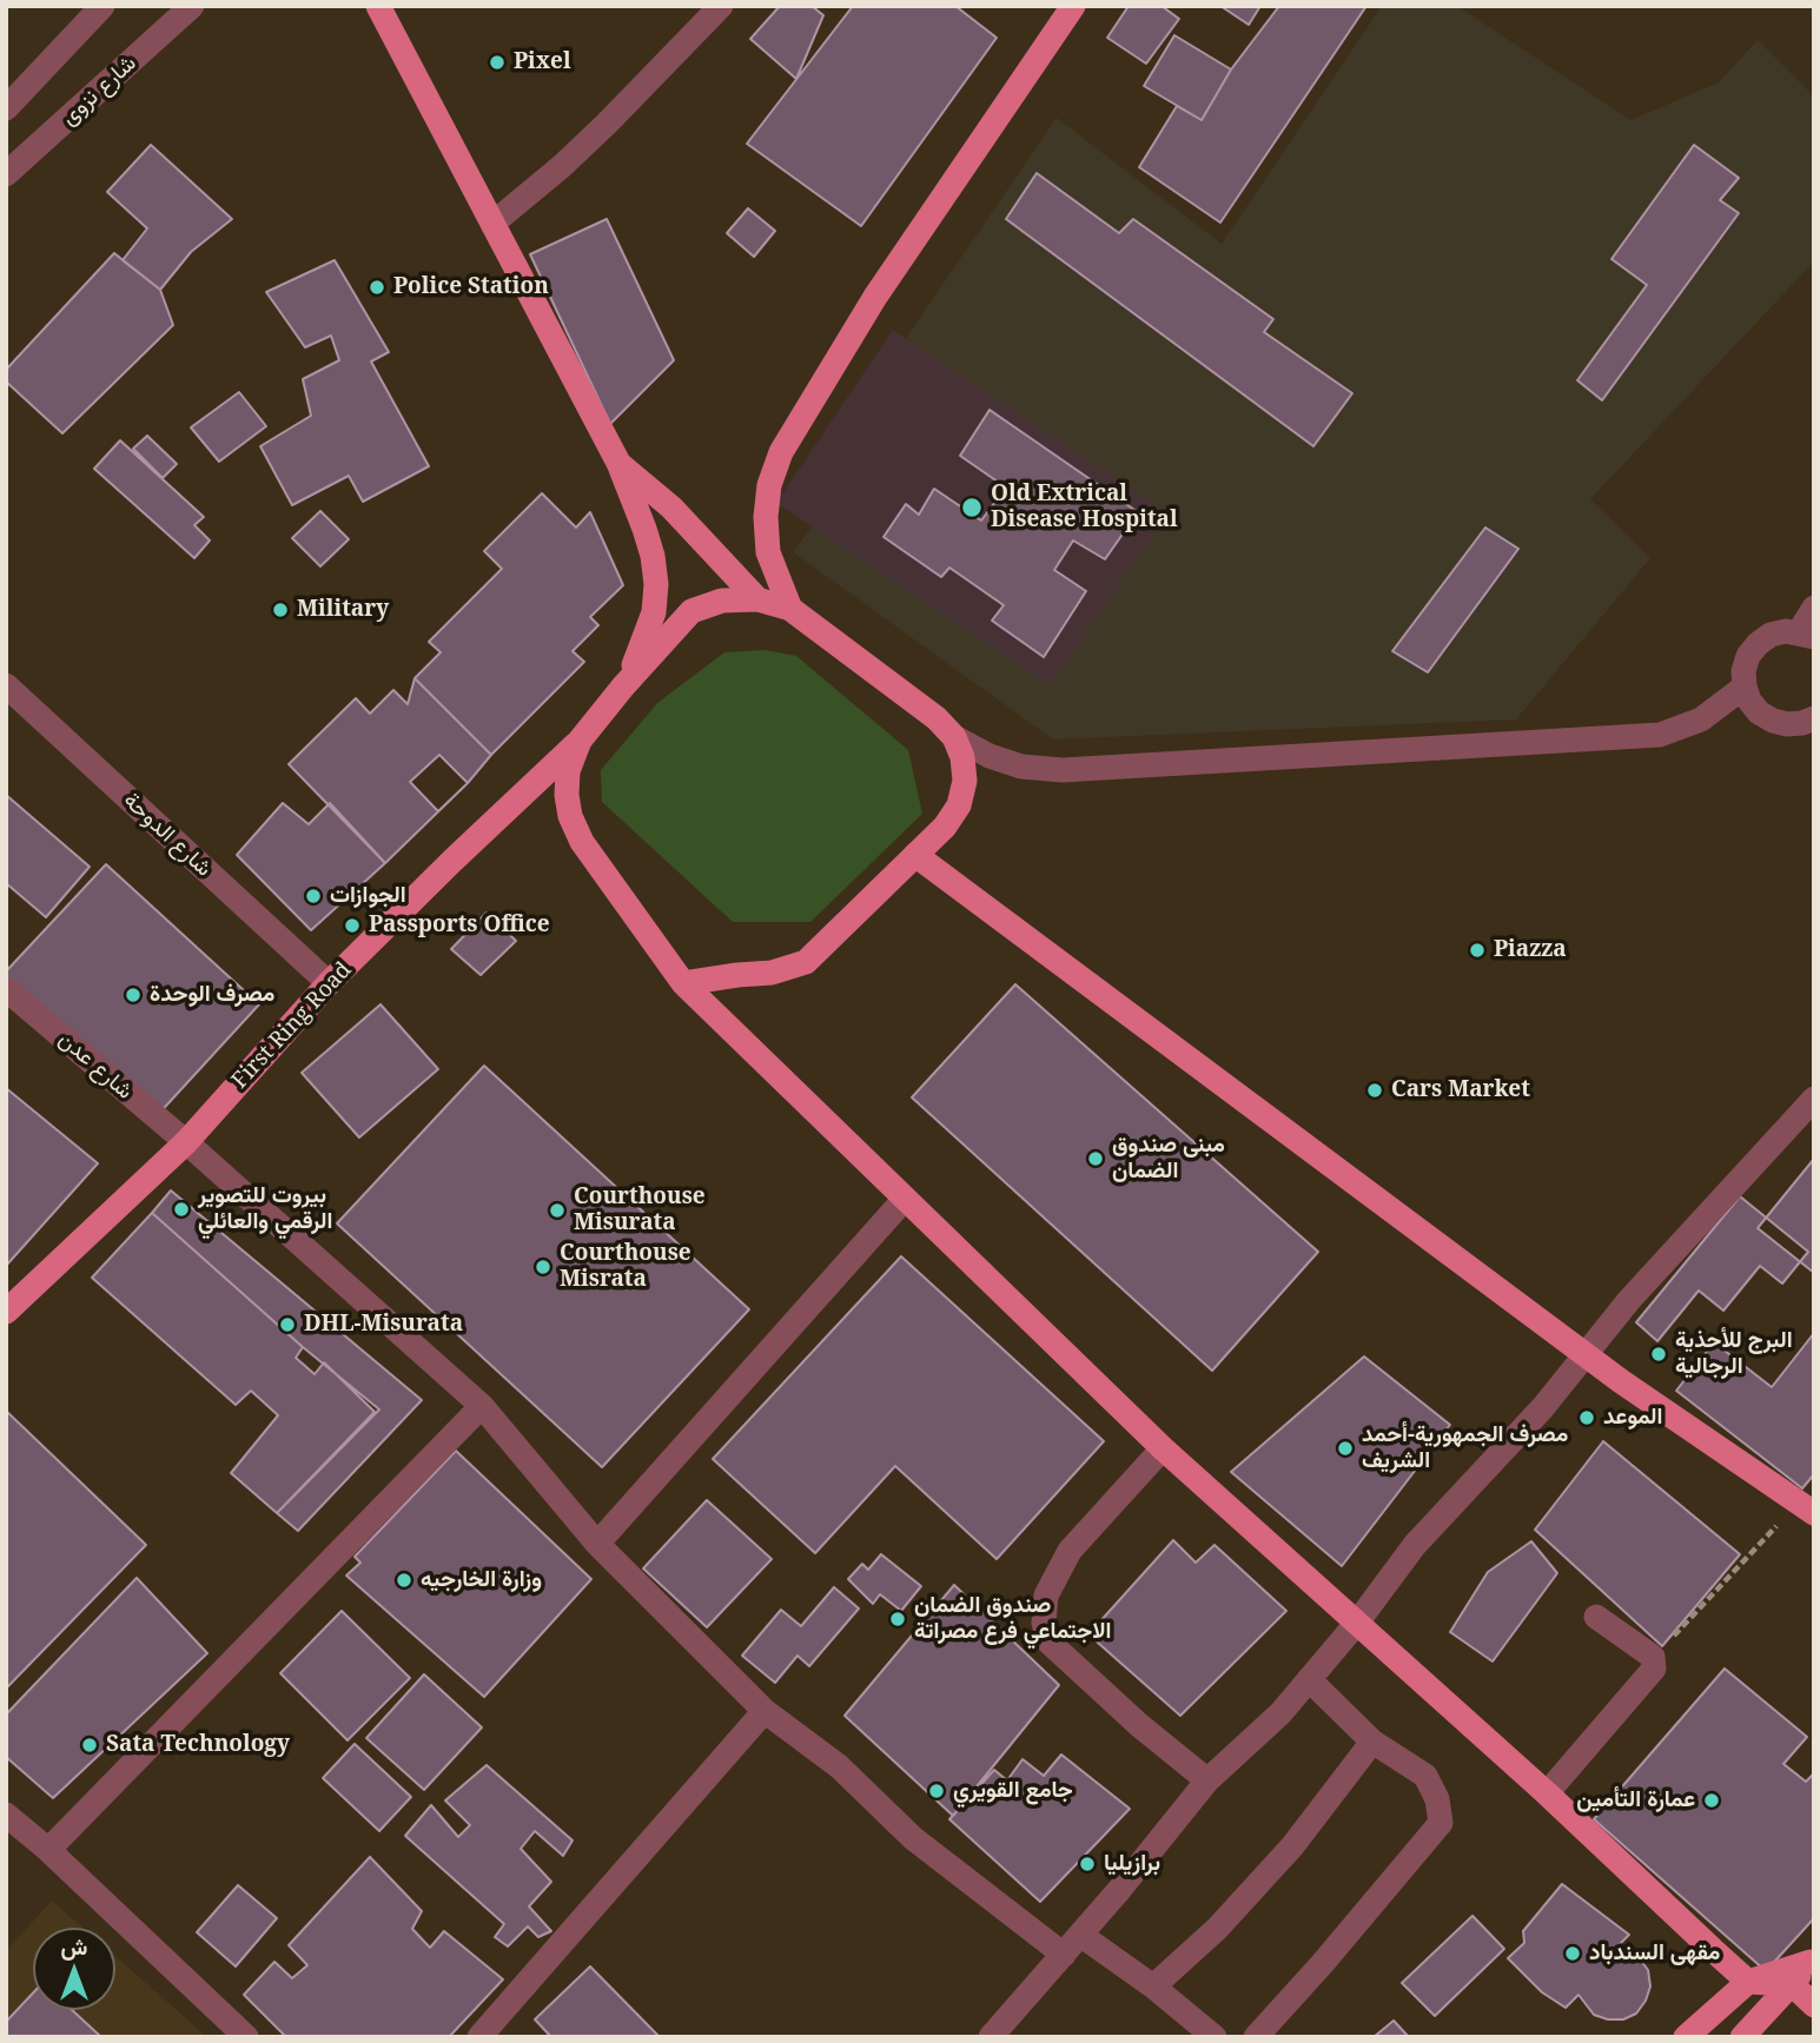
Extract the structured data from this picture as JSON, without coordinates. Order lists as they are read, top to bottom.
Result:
{
  "streets": {
    "main road": ["First Ring Road"],
    "street": ["شارع نزوى", "شارع الدوحة", "شارع عدن"]
  },
  "crossings": [
    ["شارع الدوحة", "First Ring Road"],
    ["First Ring Road", "شارع عدن"]
  ],
  "places": [
    "Pixel",
    "Police Station",
    "Old Extrical Disease Hospital",
    "Military",
    "الجوازات",
    "Passports Office",
    "Piazza",
    "مصرف الوحدة",
    "Cars Market",
    "مبنى صندوق الضمان",
    "بيروت للتصوير الرقمي والعائلي",
    "Courthouse Misurata",
    "Courthouse Misrata",
    "DHL-Misurata",
    "البرج للأحذية الرجالية",
    "الموعد",
    "مصرف الجمهورية-أحمد الشريف",
    "وزارة الخارجيه",
    "صندوق الضمان الاجتماعي فرع مصراتة",
    "Sata Technology",
    "جامع القويري",
    "عمارة التأمين",
    "برازيليا",
    "مقهى السندباد"
  ],
  "north": "top"
}
